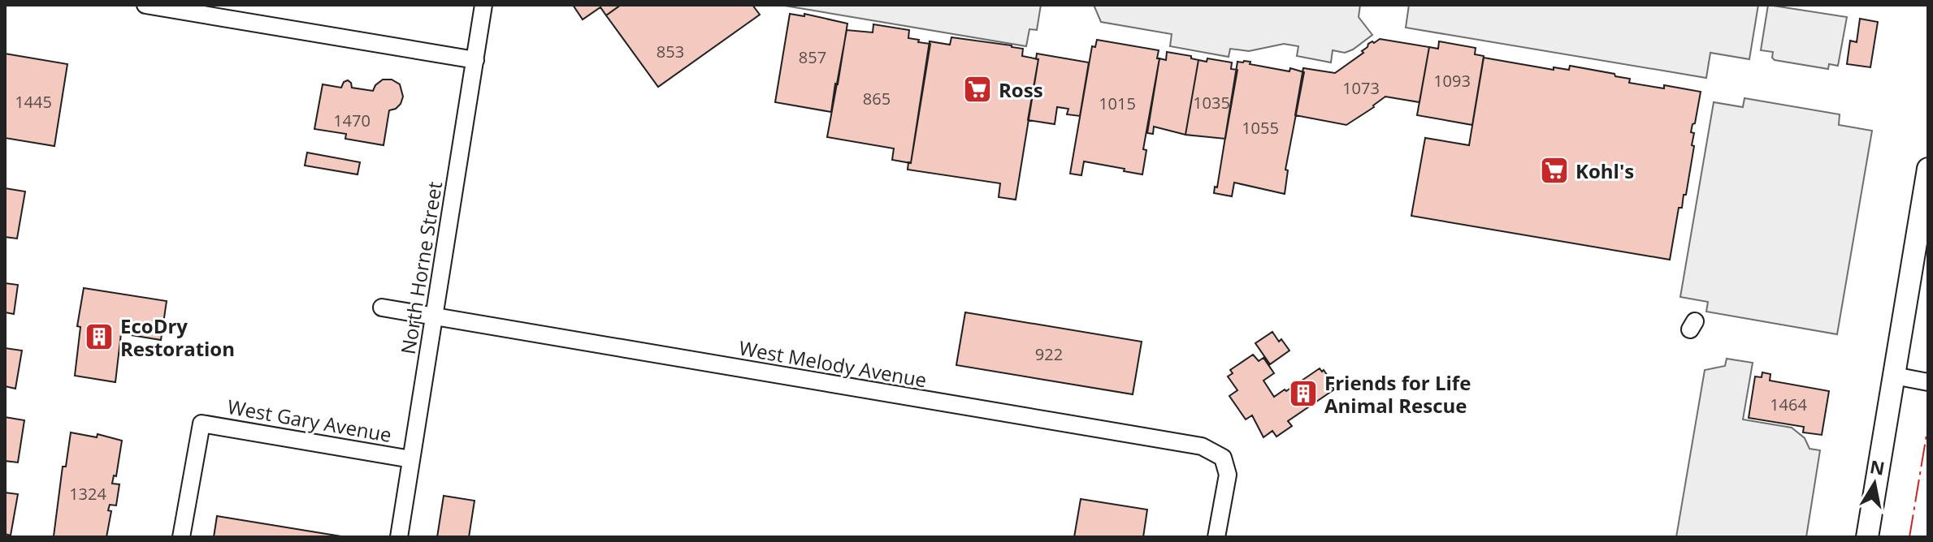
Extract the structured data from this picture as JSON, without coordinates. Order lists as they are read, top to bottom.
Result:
{
  "streets": {
    "street": ["North Horne Street", "West Melody Avenue", "West Gary Avenue"]
  },
  "crossings": [
    ["North Horne Street", "West Melody Avenue"],
    ["North Horne Street", "West Gary Avenue"]
  ],
  "places": {
    "supermarket": ["Ross", "Kohl's"],
    "building": ["EcoDry Restoration", "Friends for Life Animal Rescue"]
  },
  "house_numbers": [
    "853",
    "857",
    "1093",
    "1073",
    "865",
    "1445",
    "1035",
    "1015",
    "1470",
    "1055",
    "922",
    "1464",
    "1324"
  ],
  "north": "top"
}
